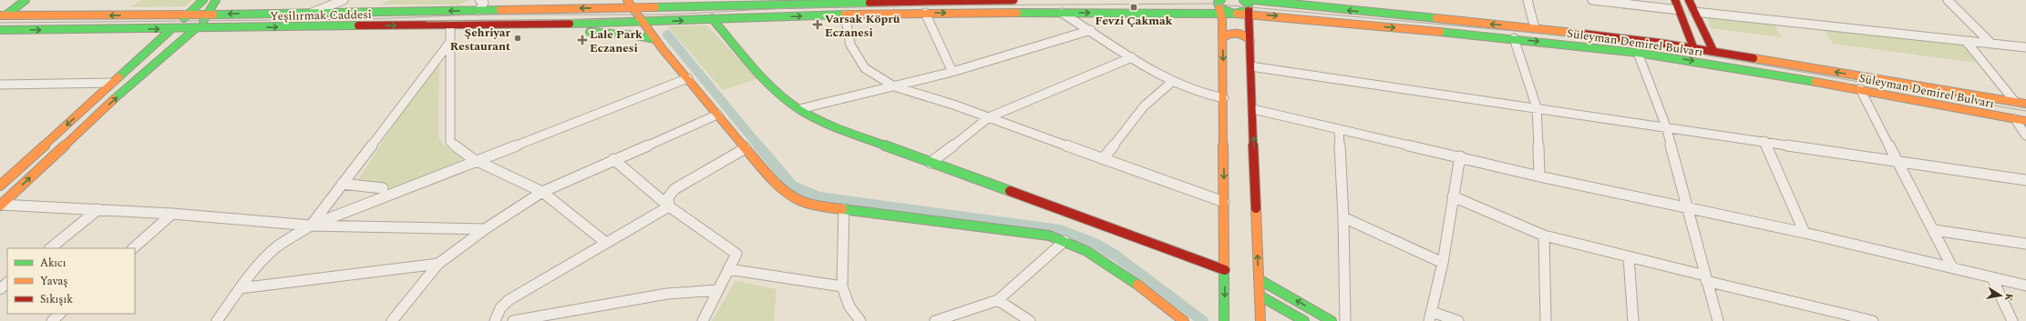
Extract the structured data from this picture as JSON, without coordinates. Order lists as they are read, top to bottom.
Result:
{
  "streets": {
    "main road": ["Yeşilırmak Caddesi", "Süleyman Demirel Bulvarı"]
  },
  "crossings": [
    ["Yeşilırmak Caddesi", "Süleyman Demirel Bulvarı"]
  ],
  "places": {
    "transit": ["Fevzi Çakmak"],
    "health": ["Varsak Köprü Eczanesi", "Lale Park Eczanesi"],
    "other": ["Şehriyar Restaurant"]
  },
  "legend": ["Akıcı", "Yavaş", "Sıkışık"],
  "north": "right"
}
